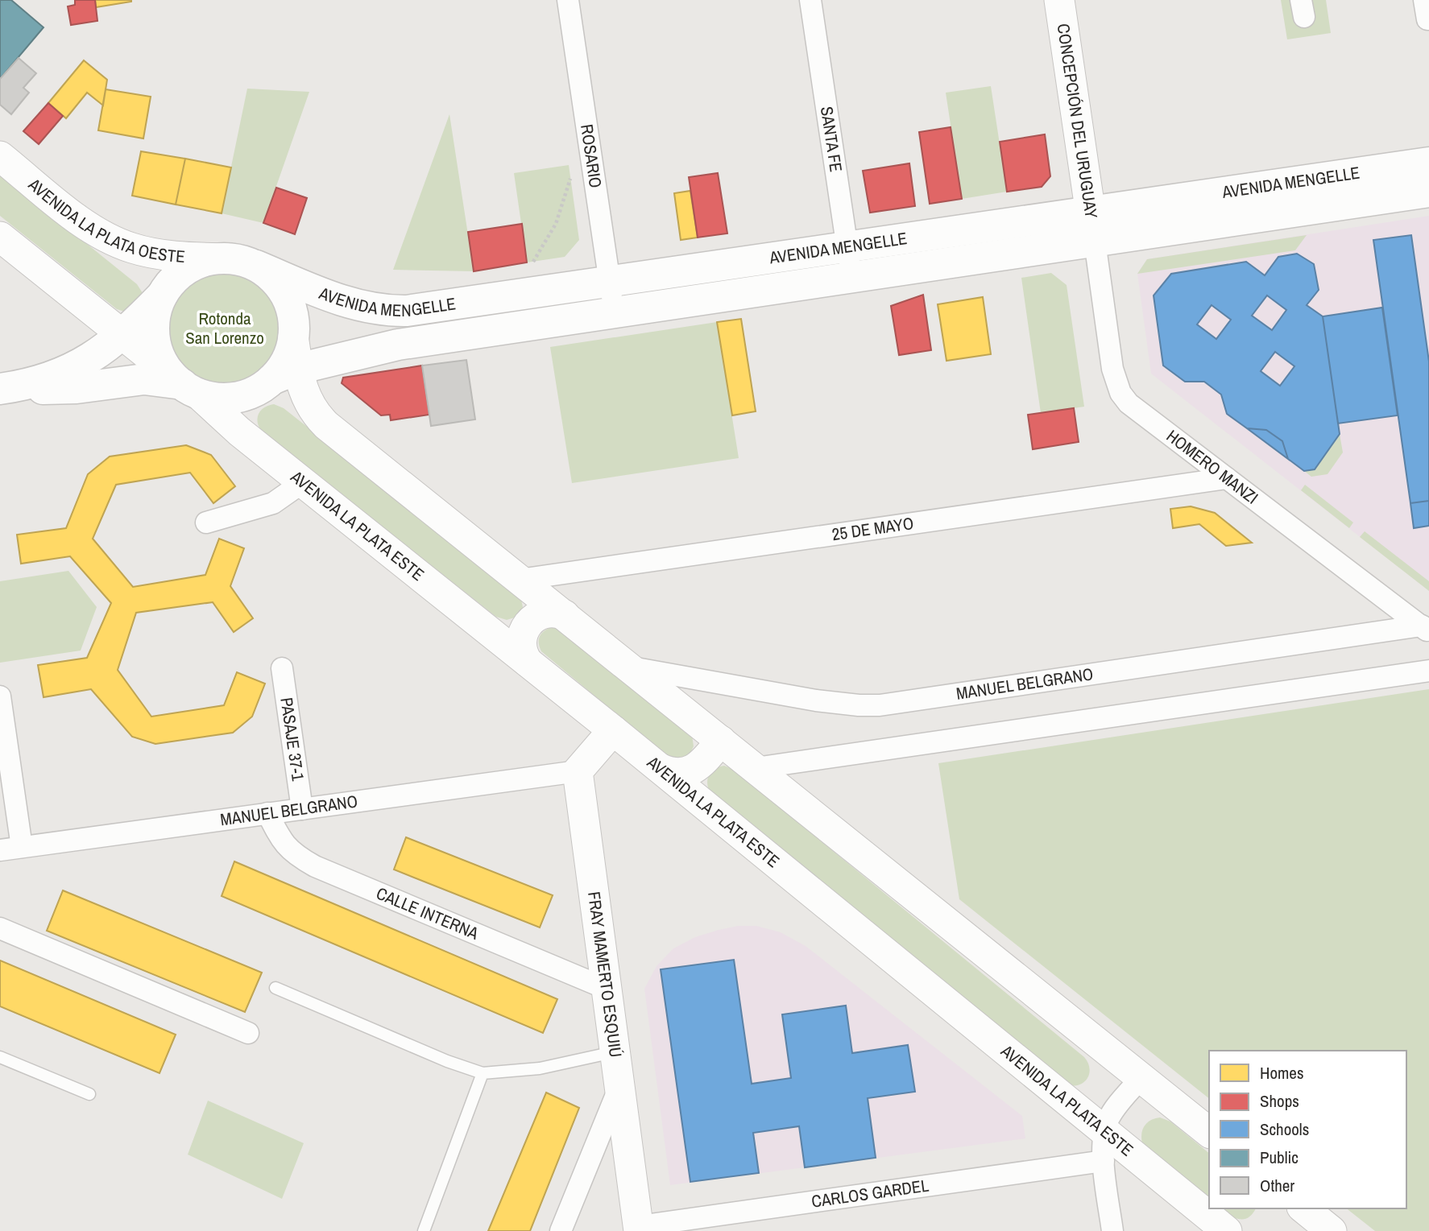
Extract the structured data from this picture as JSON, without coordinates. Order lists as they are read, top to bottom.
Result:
{
  "streets": {
    "main road": [
      "CONCEPCIÓN DEL URUGUAY",
      "AVENIDA MENGELLE",
      "AVENIDA LA PLATA OESTE",
      "AVENIDA LA PLATA ESTE",
      "FRAY MAMERTO ESQUIÚ"
    ],
    "street": [
      "SANTA FE",
      "ROSARIO",
      "HOMERO MANZI",
      "25 DE MAYO",
      "MANUEL BELGRANO",
      "PASAJE 37-1",
      "CALLE INTERNA",
      "CARLOS GARDEL"
    ]
  },
  "crossings": [
    ["CONCEPCIÓN DEL URUGUAY", "AVENIDA MENGELLE"],
    ["CONCEPCIÓN DEL URUGUAY", "HOMERO MANZI"],
    ["SANTA FE", "AVENIDA MENGELLE"],
    ["ROSARIO", "AVENIDA MENGELLE"],
    ["AVENIDA MENGELLE", "AVENIDA LA PLATA OESTE"],
    ["AVENIDA MENGELLE", "HOMERO MANZI"],
    ["AVENIDA MENGELLE", "AVENIDA LA PLATA ESTE"],
    ["AVENIDA LA PLATA OESTE", "AVENIDA LA PLATA ESTE"],
    ["HOMERO MANZI", "25 DE MAYO"],
    ["HOMERO MANZI", "MANUEL BELGRANO"],
    ["MANUEL BELGRANO", "PASAJE 37-1"],
    ["MANUEL BELGRANO", "CALLE INTERNA"],
    ["MANUEL BELGRANO", "FRAY MAMERTO ESQUIÚ"],
    ["CALLE INTERNA", "FRAY MAMERTO ESQUIÚ"],
    ["FRAY MAMERTO ESQUIÚ", "CARLOS GARDEL"]
  ],
  "parks": ["Rotonda San Lorenzo"],
  "legend": [
    "Homes",
    "Shops",
    "Schools",
    "Public",
    "Other"
  ]
}
